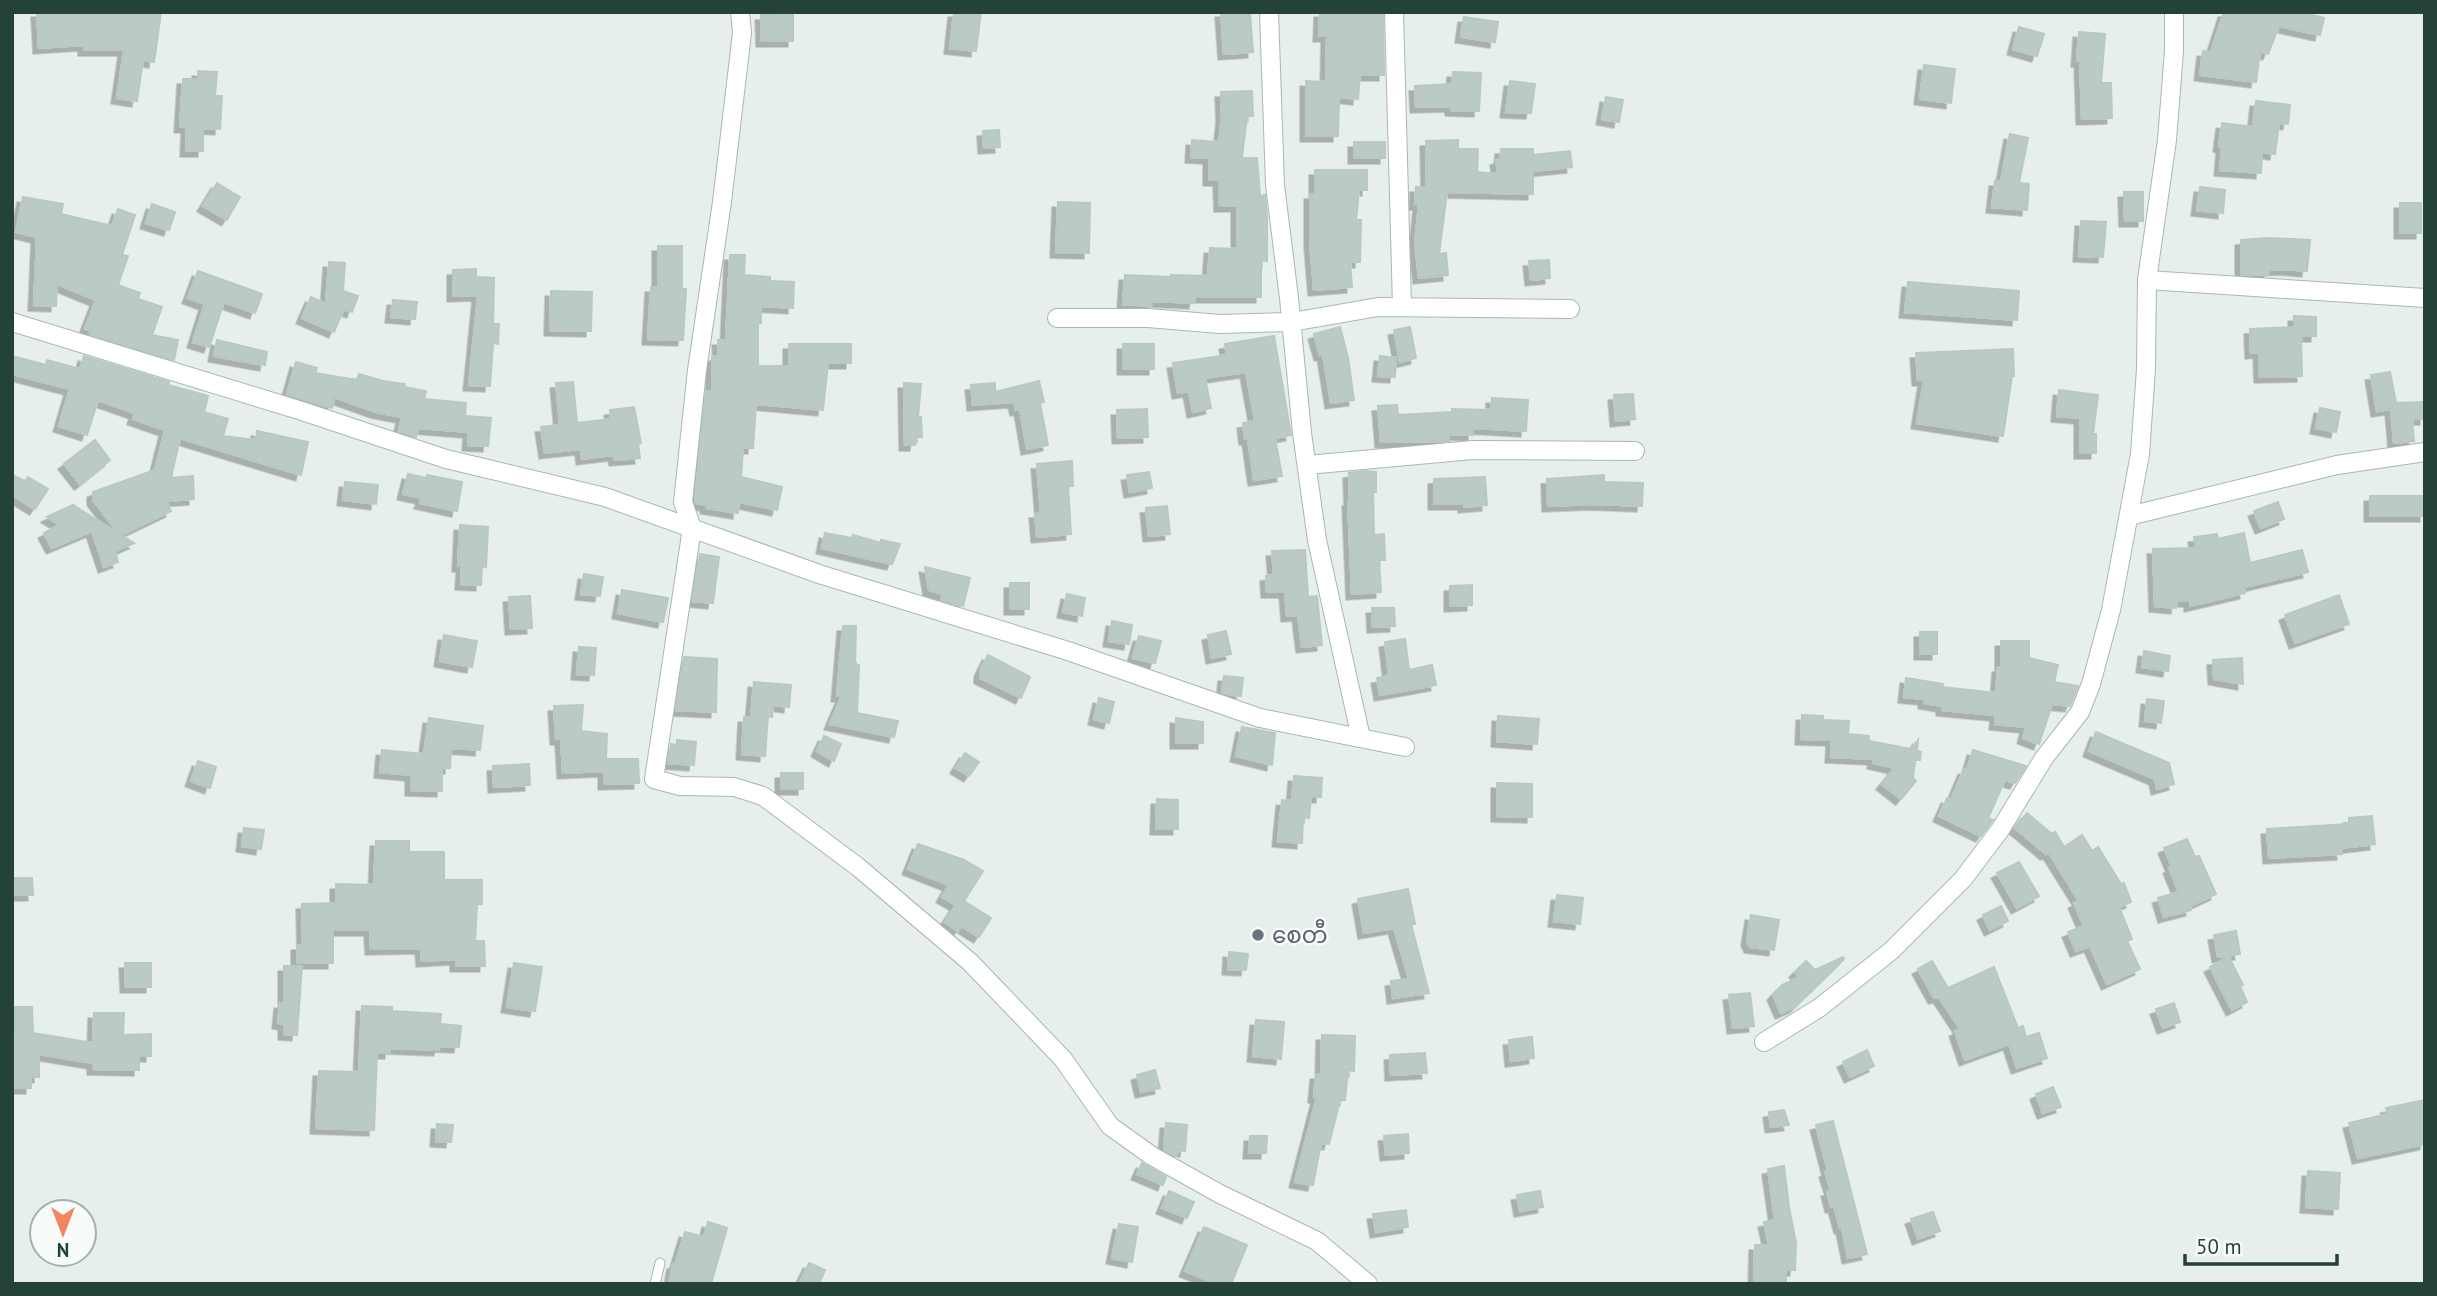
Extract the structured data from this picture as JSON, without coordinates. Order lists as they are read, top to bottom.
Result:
{
  "places": ["စေတီ"],
  "scale_bar": "50 m",
  "north": "bottom"
}
